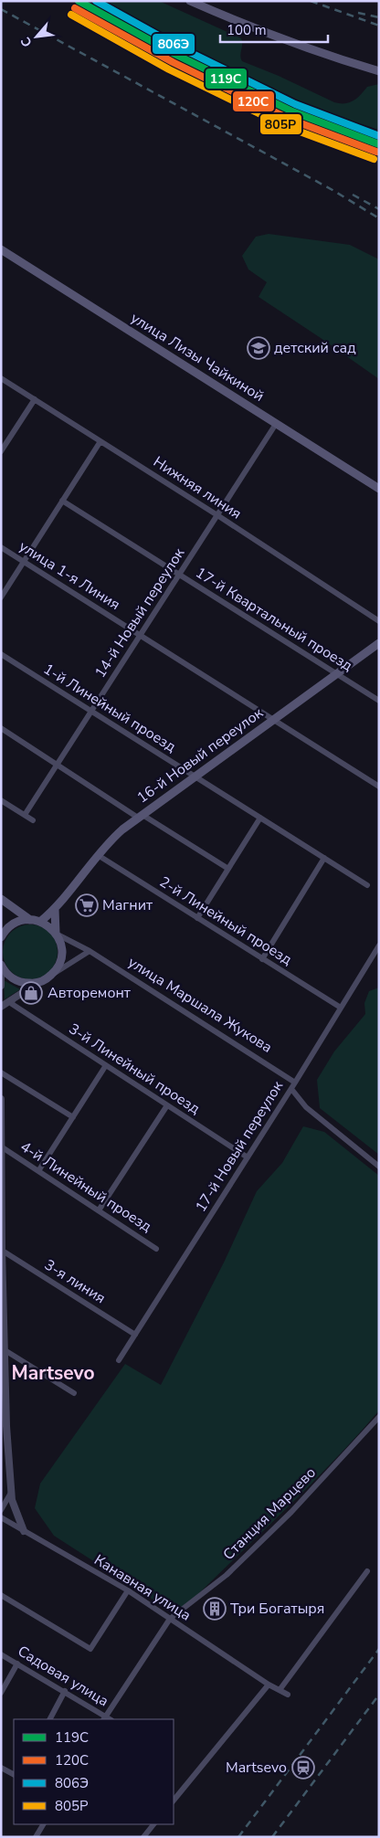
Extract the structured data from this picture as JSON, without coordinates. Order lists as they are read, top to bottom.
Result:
{
  "streets": {
    "main road": ["улица Лизы Чайкиной", "16-й Новый переулок"],
    "street": [
      "Нижняя линия",
      "улица 1-я Линия",
      "14-й Новый переулок",
      "17-й Квартальный проезд",
      "1-й Линейный проезд",
      "2-й Линейный проезд",
      "улица Маршала Жукова",
      "3-й Линейный проезд",
      "17-й Новый переулок",
      "4-й Линейный проезд",
      "3-я линия",
      "Станция Марцево",
      "Канавная улица",
      "Садовая улица"
    ]
  },
  "crossings": [
    ["улица Лизы Чайкиной", "14-й Новый переулок"],
    ["Нижняя линия", "14-й Новый переулок"],
    ["улица 1-я Линия", "14-й Новый переулок"],
    ["улица 1-я Линия", "16-й Новый переулок"],
    ["14-й Новый переулок", "17-й Квартальный проезд"],
    ["14-й Новый переулок", "1-й Линейный проезд"],
    ["17-й Квартальный проезд", "16-й Новый переулок"],
    ["1-й Линейный проезд", "16-й Новый переулок"],
    ["16-й Новый переулок", "2-й Линейный проезд"],
    ["2-й Линейный проезд", "17-й Новый переулок"],
    ["улица Маршала Жукова", "17-й Новый переулок"],
    ["3-й Линейный проезд", "17-й Новый переулок"],
    ["17-й Новый переулок", "3-я линия"],
    ["Станция Марцево", "Канавная улица"],
    ["Станция Марцево", "Садовая улица"]
  ],
  "districts": ["Martsevo"],
  "places": {
    "school or university": ["детский сад"],
    "supermarket": ["Магнит"],
    "shop": ["Авторемонт"],
    "building": ["Три Богатыря"],
    "station": ["Martsevo"]
  },
  "lines": [
    "transit line 119С",
    "transit line 806Э",
    "transit line 120С",
    "transit line 805Р"
  ],
  "legend": [
    "119С",
    "120С",
    "806Э",
    "805Р"
  ],
  "scale_bar": "100 m",
  "north": "bottom left"
}
